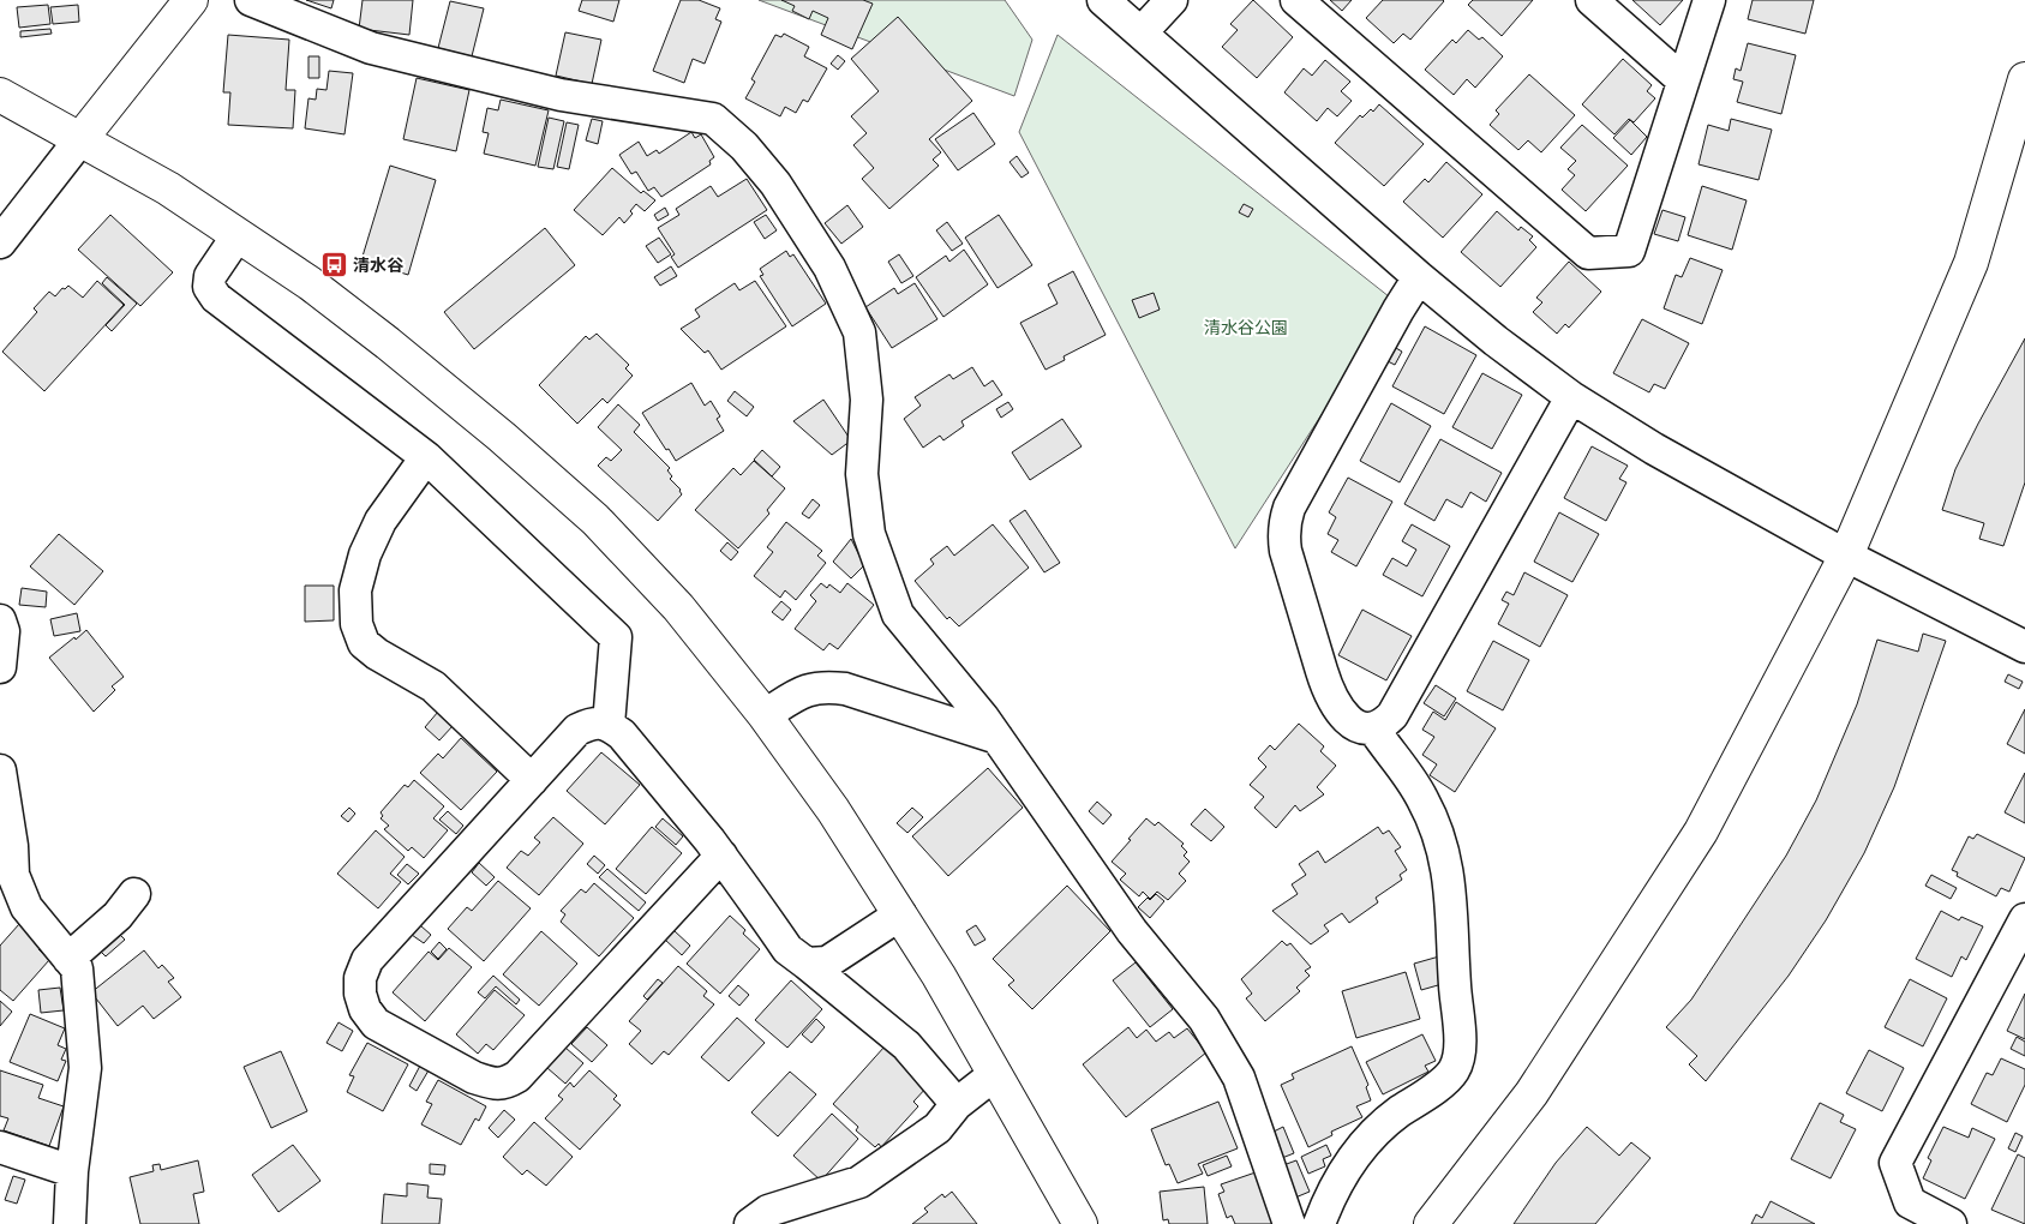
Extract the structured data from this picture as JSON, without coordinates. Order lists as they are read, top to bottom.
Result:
{
  "parks": ["清水谷公園"],
  "places": {
    "bus stop": ["清水谷"]
  }
}
